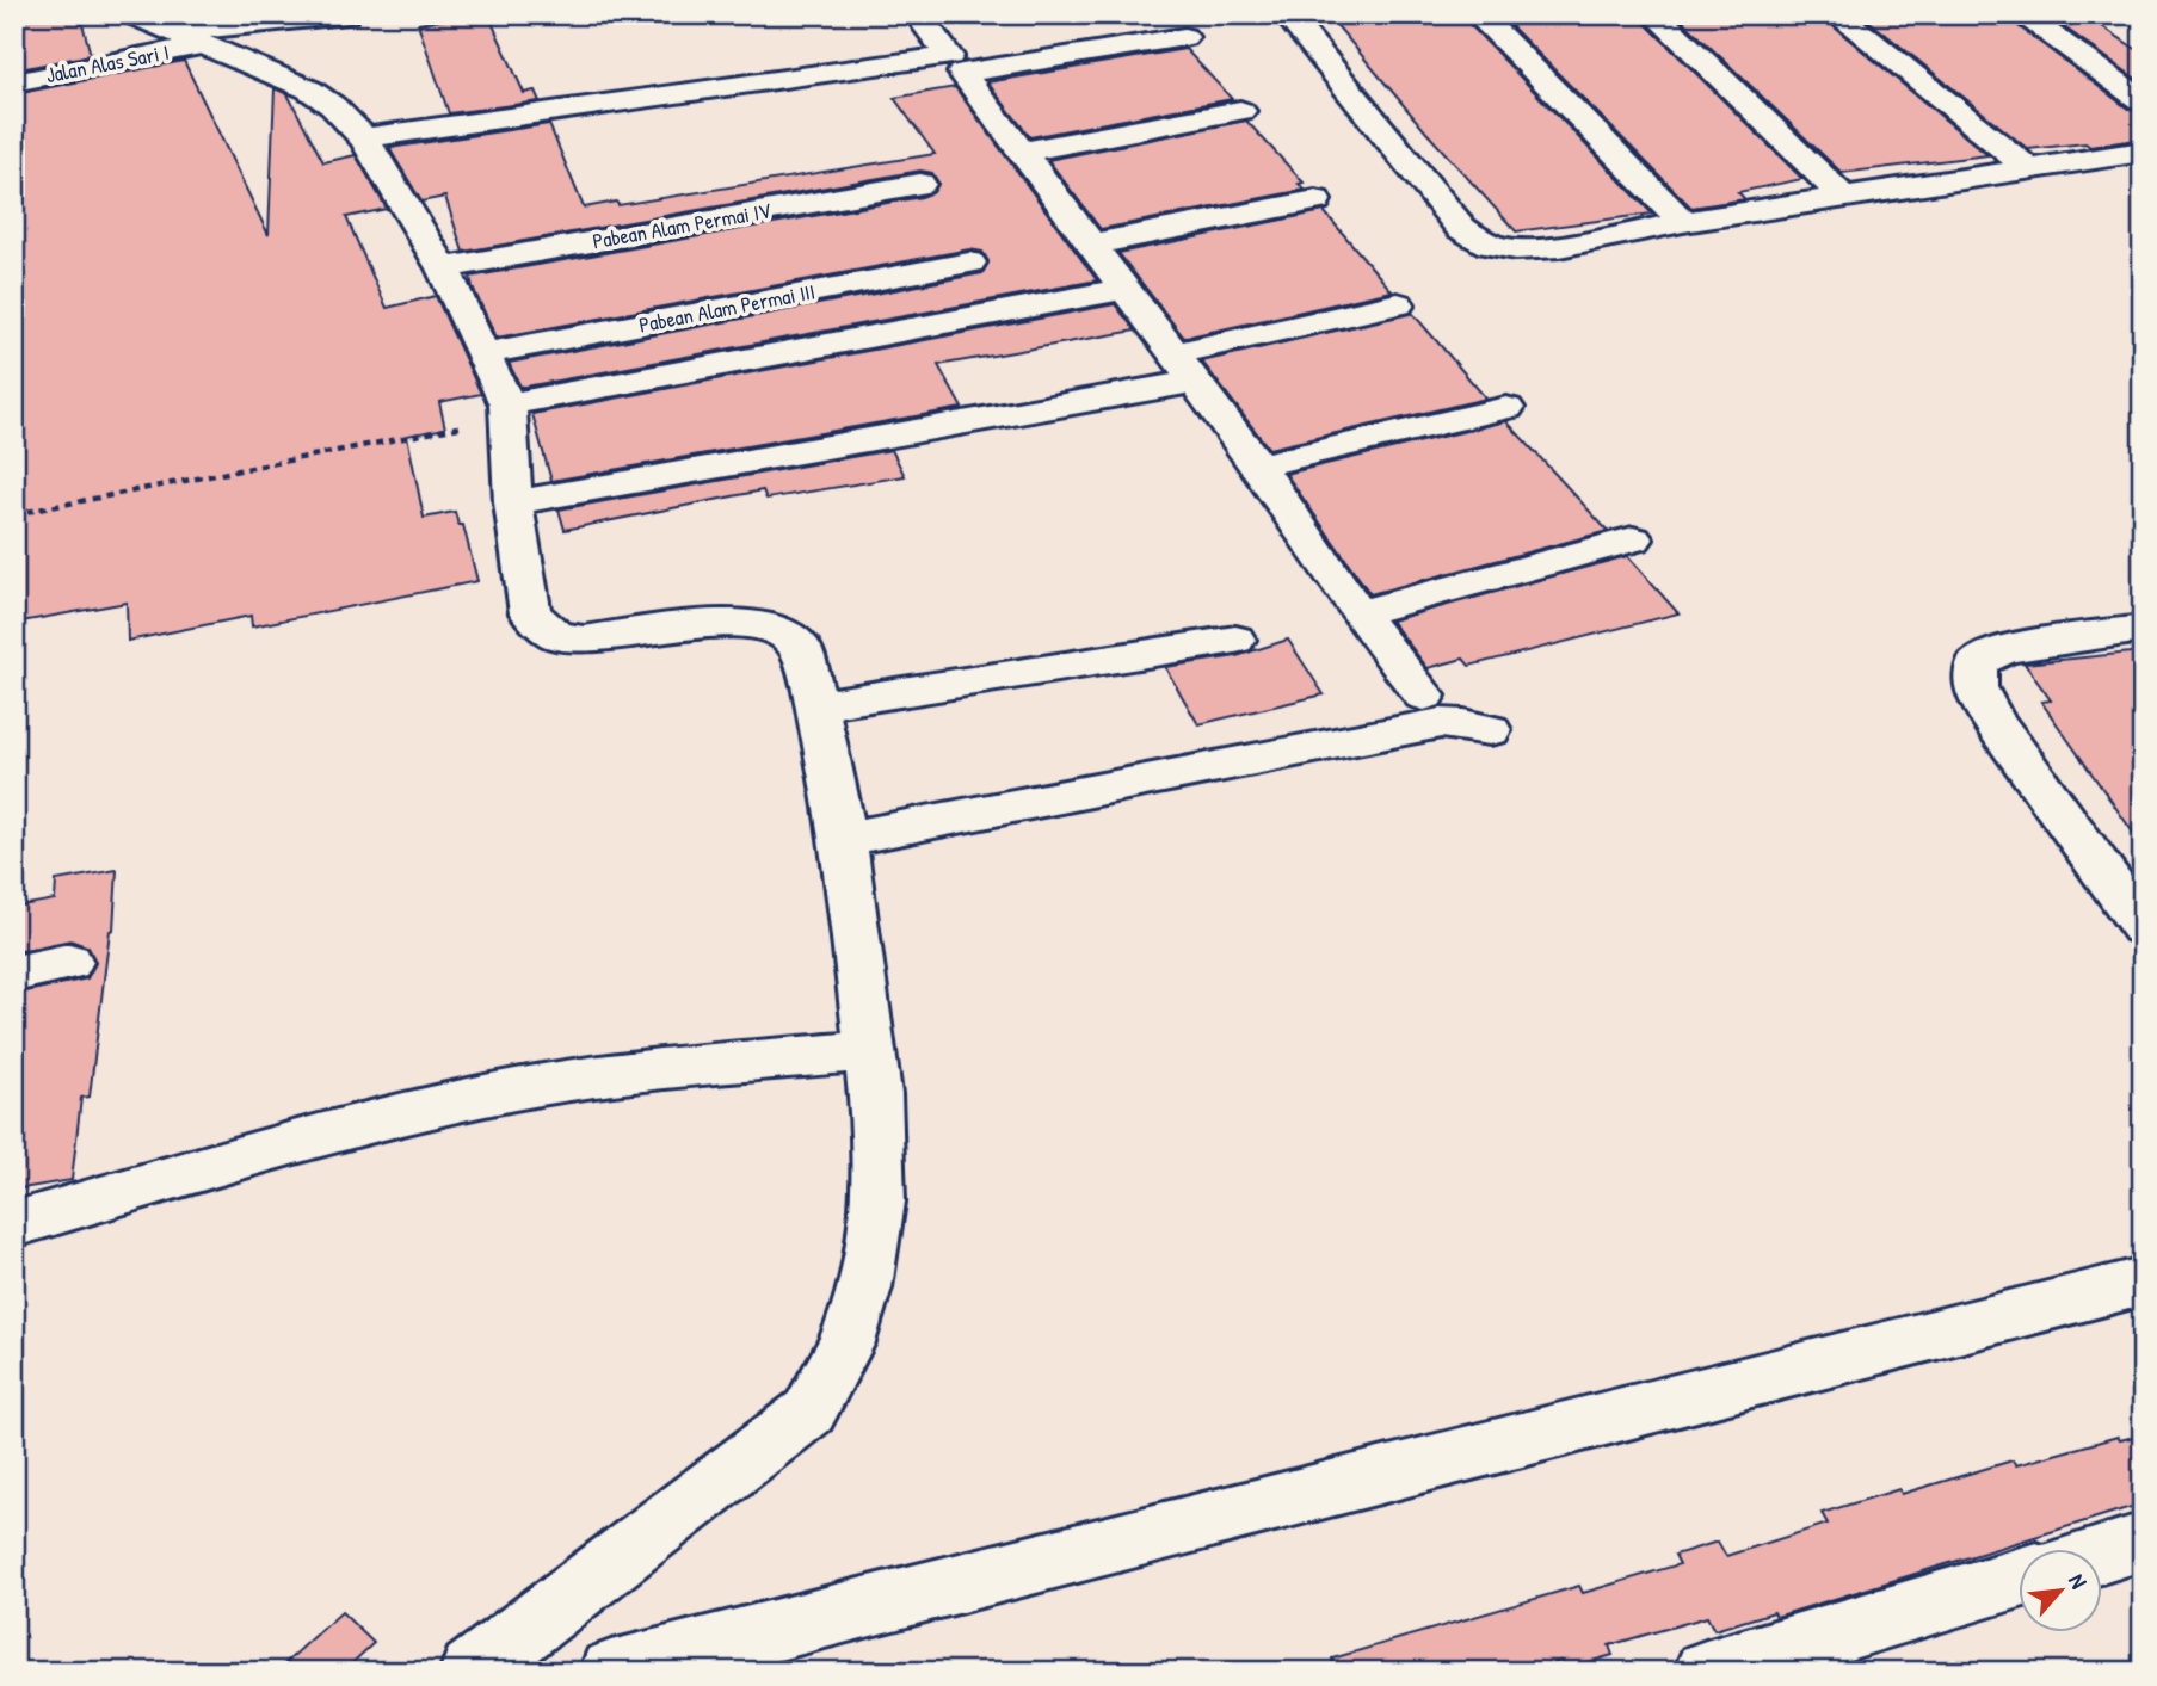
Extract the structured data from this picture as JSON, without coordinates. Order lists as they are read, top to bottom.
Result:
{
  "streets": {
    "street": ["Jalan Alas Sari I", "Pabean Alam Permai IV", "Pabean Alam Permai III"]
  },
  "north": "top right"
}
